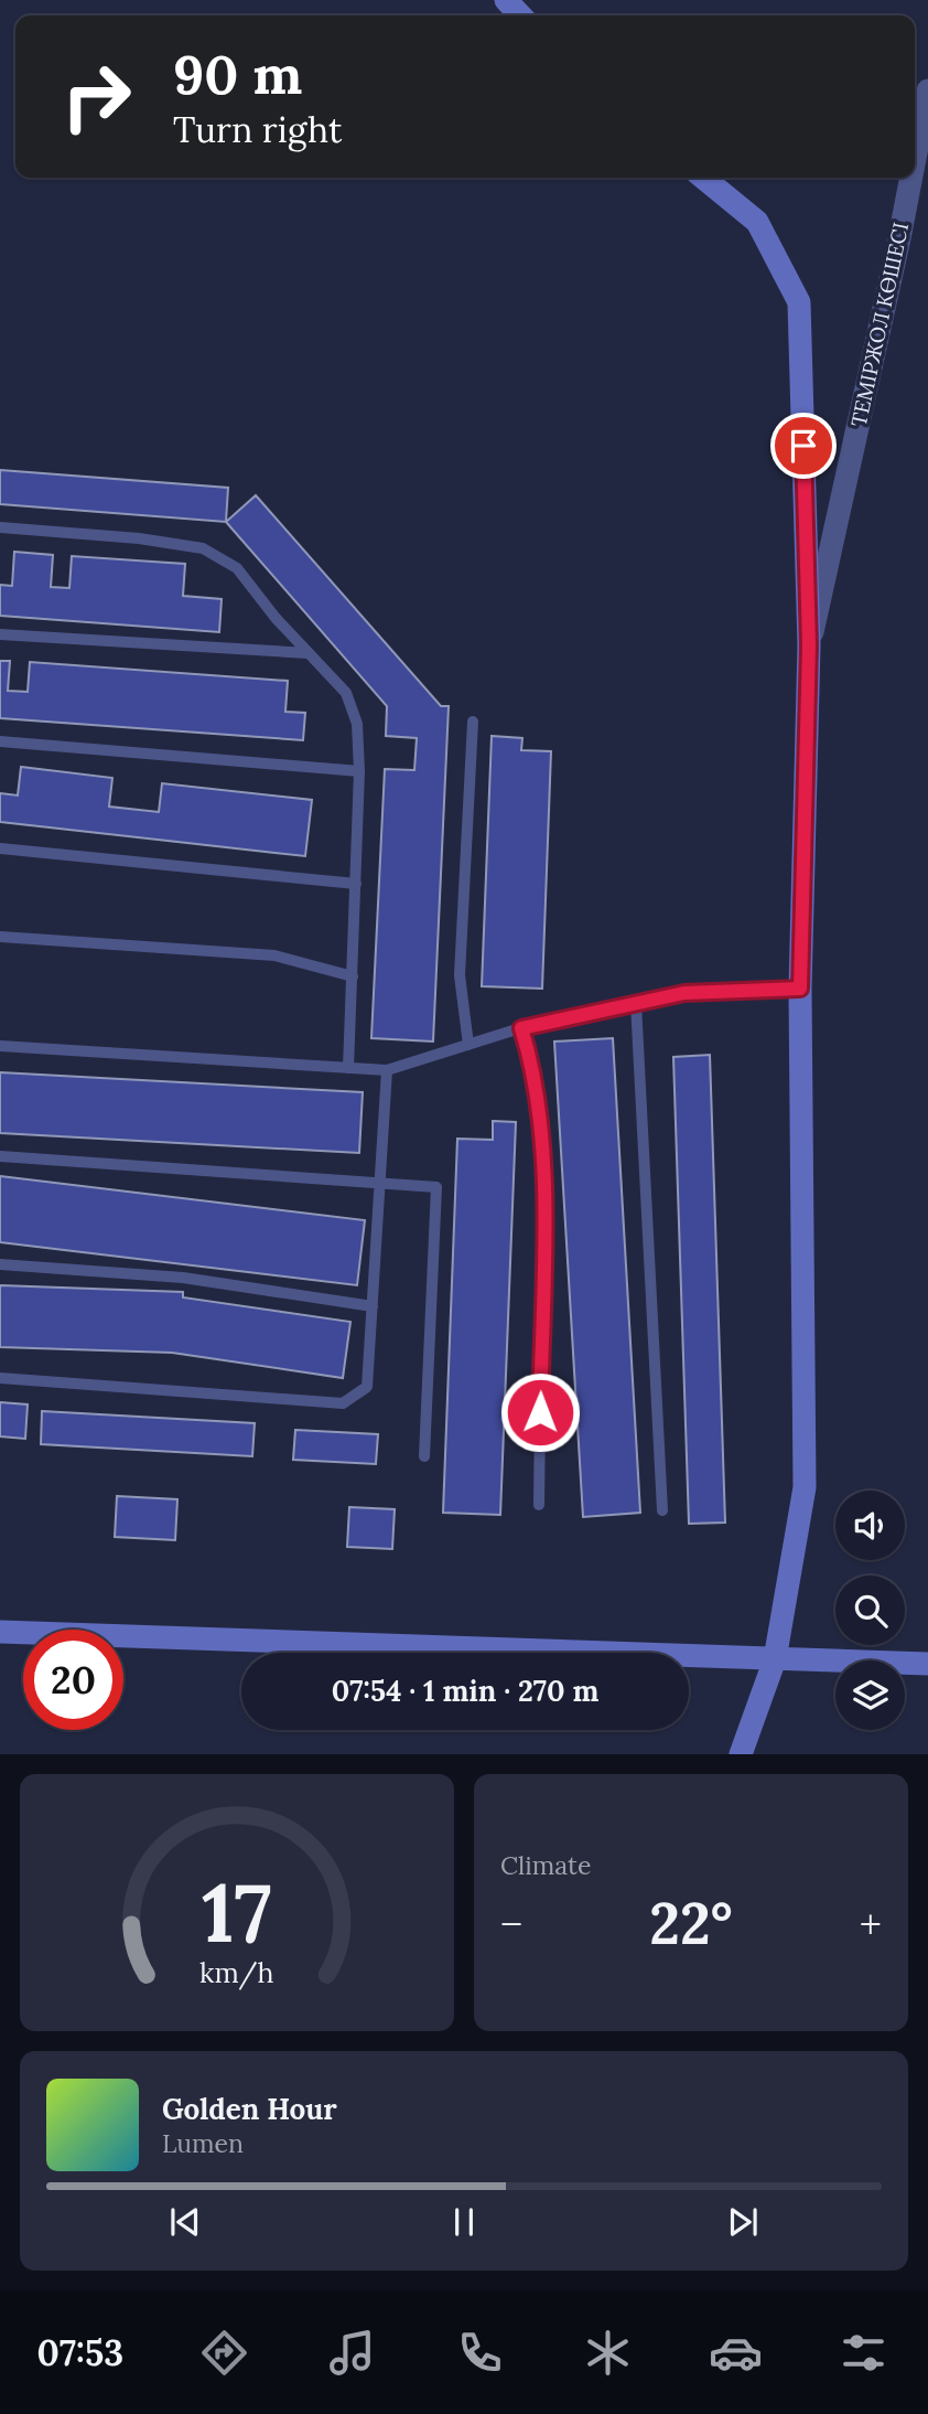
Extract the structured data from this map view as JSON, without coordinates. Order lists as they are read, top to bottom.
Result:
{
  "streets": {
    "street": ["ТЕМІРЖОЛ КӨШЕСІ"]
  },
  "page": {
    "turn": ["90 m", "Turn right"],
    "limit": "20",
    "trip": "07:54 · 1 min · 270 m",
    "tile": "Climate",
    "heat": ["−", "22°", "+"],
    "song": ["Golden Hour", "Lumen"],
    "tabs": "07:53",
    "gauge": ["17", "km/h"]
  }
}
